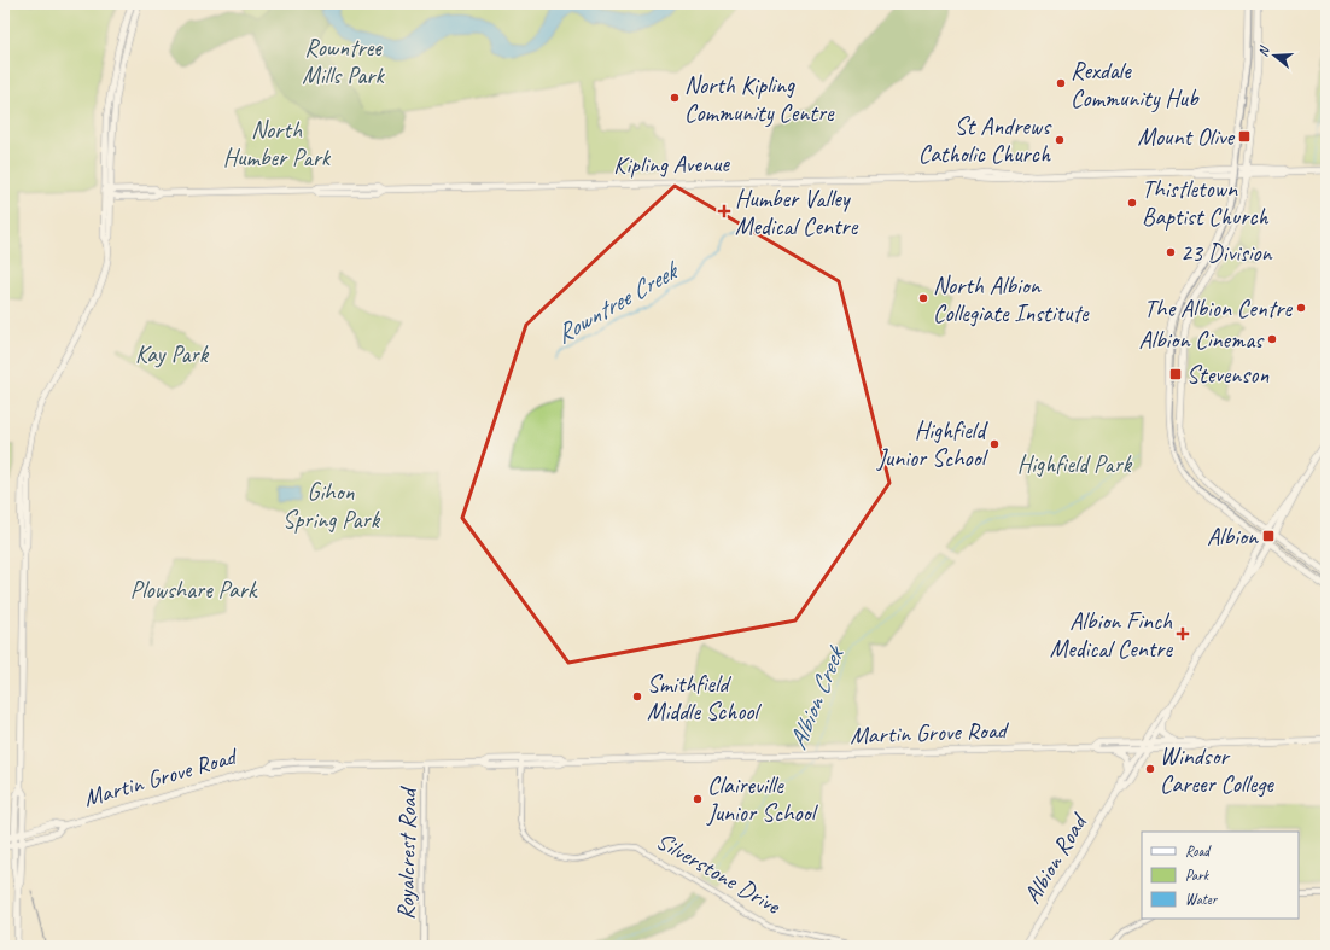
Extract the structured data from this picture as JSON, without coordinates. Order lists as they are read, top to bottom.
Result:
{
  "streets": {
    "main road": ["Kipling Avenue", "Martin Grove Road", "Albion Road"],
    "street": ["Royalcrest Road", "Silverstone Drive"]
  },
  "crossings": [
    ["Martin Grove Road", "Royalcrest Road"],
    ["Martin Grove Road", "Albion Road"],
    ["Martin Grove Road", "Silverstone Drive"]
  ],
  "water": ["Rowntree Creek", "Albion Creek"],
  "parks": [
    "Rowntree Mills Park",
    "North Humber Park",
    "Kay Park",
    "Highfield Park",
    "Gihon Spring Park",
    "Plowshare Park"
  ],
  "places": {
    "other": [
      "Rexdale Community Hub",
      "North Kipling Community Centre",
      "St Andrews Catholic Church",
      "Thistletown Baptist Church",
      "23 Division",
      "North Albion Collegiate Institute",
      "The Albion Centre",
      "Albion Cinemas",
      "Highfield Junior School",
      "Smithfield Middle School",
      "Windsor Career College",
      "Claireville Junior School"
    ],
    "transit": ["Mount Olive", "Stevenson", "Albion"],
    "health": ["Humber Valley Medical Centre", "Albion Finch Medical Centre"]
  },
  "legend": ["Road", "Park", "Water"],
  "north": "left"
}
